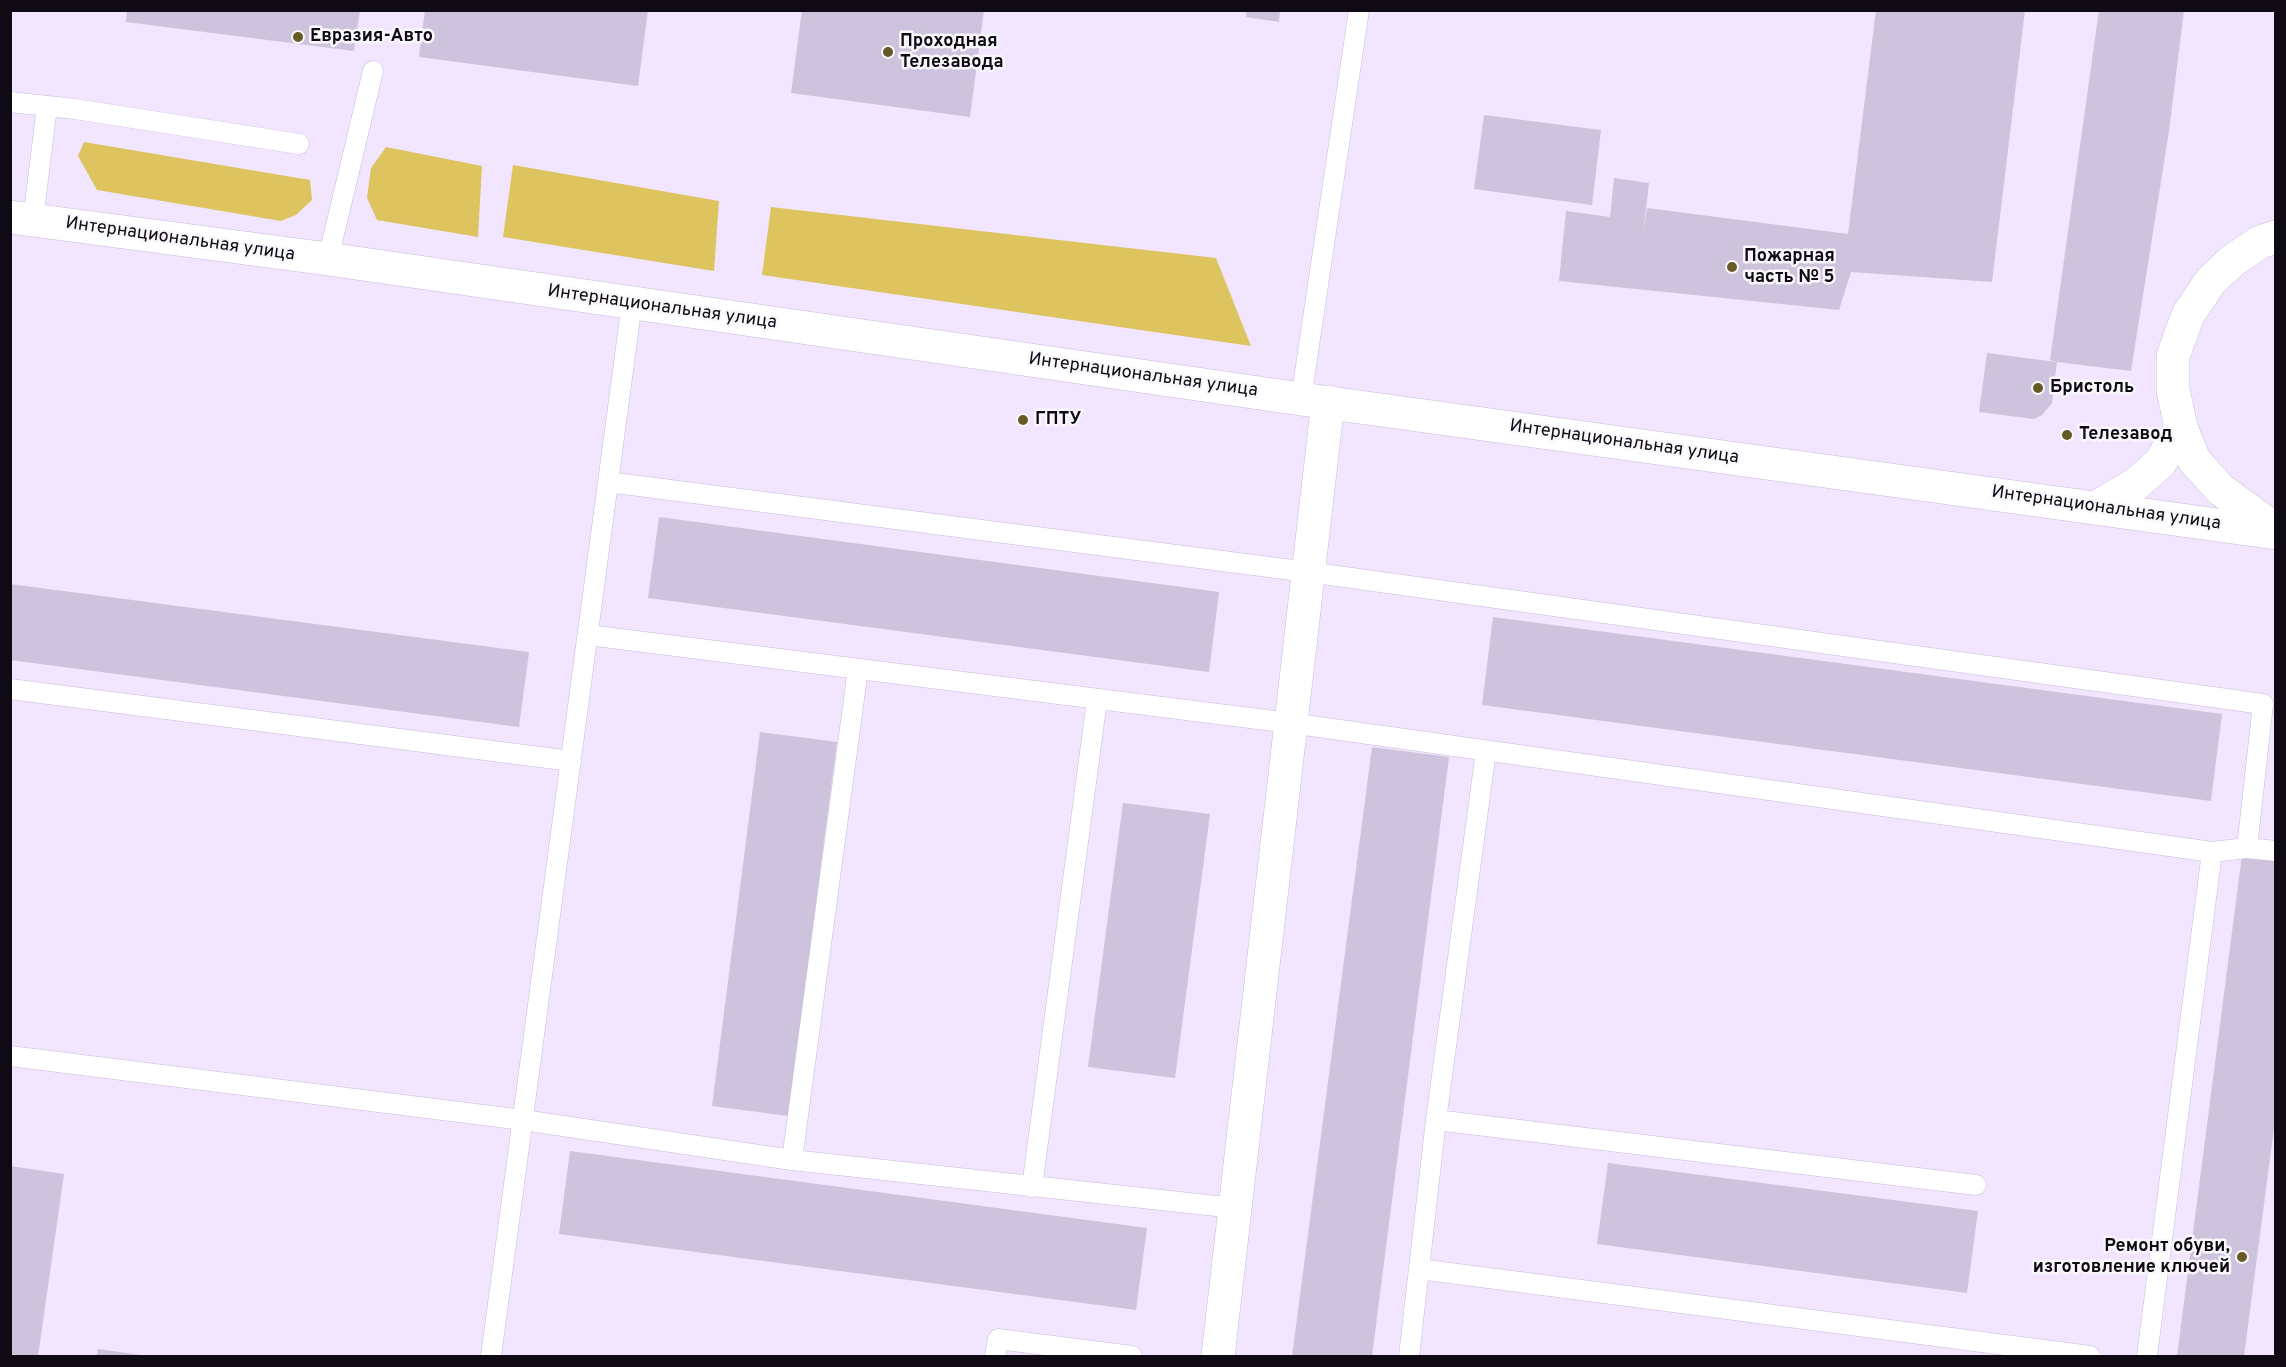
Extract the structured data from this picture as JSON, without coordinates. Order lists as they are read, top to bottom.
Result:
{
  "streets": {
    "street": ["Интернациональная улица"]
  },
  "places": [
    "Евразия-Авто",
    "Проходная Телезавода",
    "Пожарная часть № 5",
    "Бристоль",
    "ГПТУ",
    "Телезавод",
    "Ремонт обуви, изготовление ключей"
  ]
}
